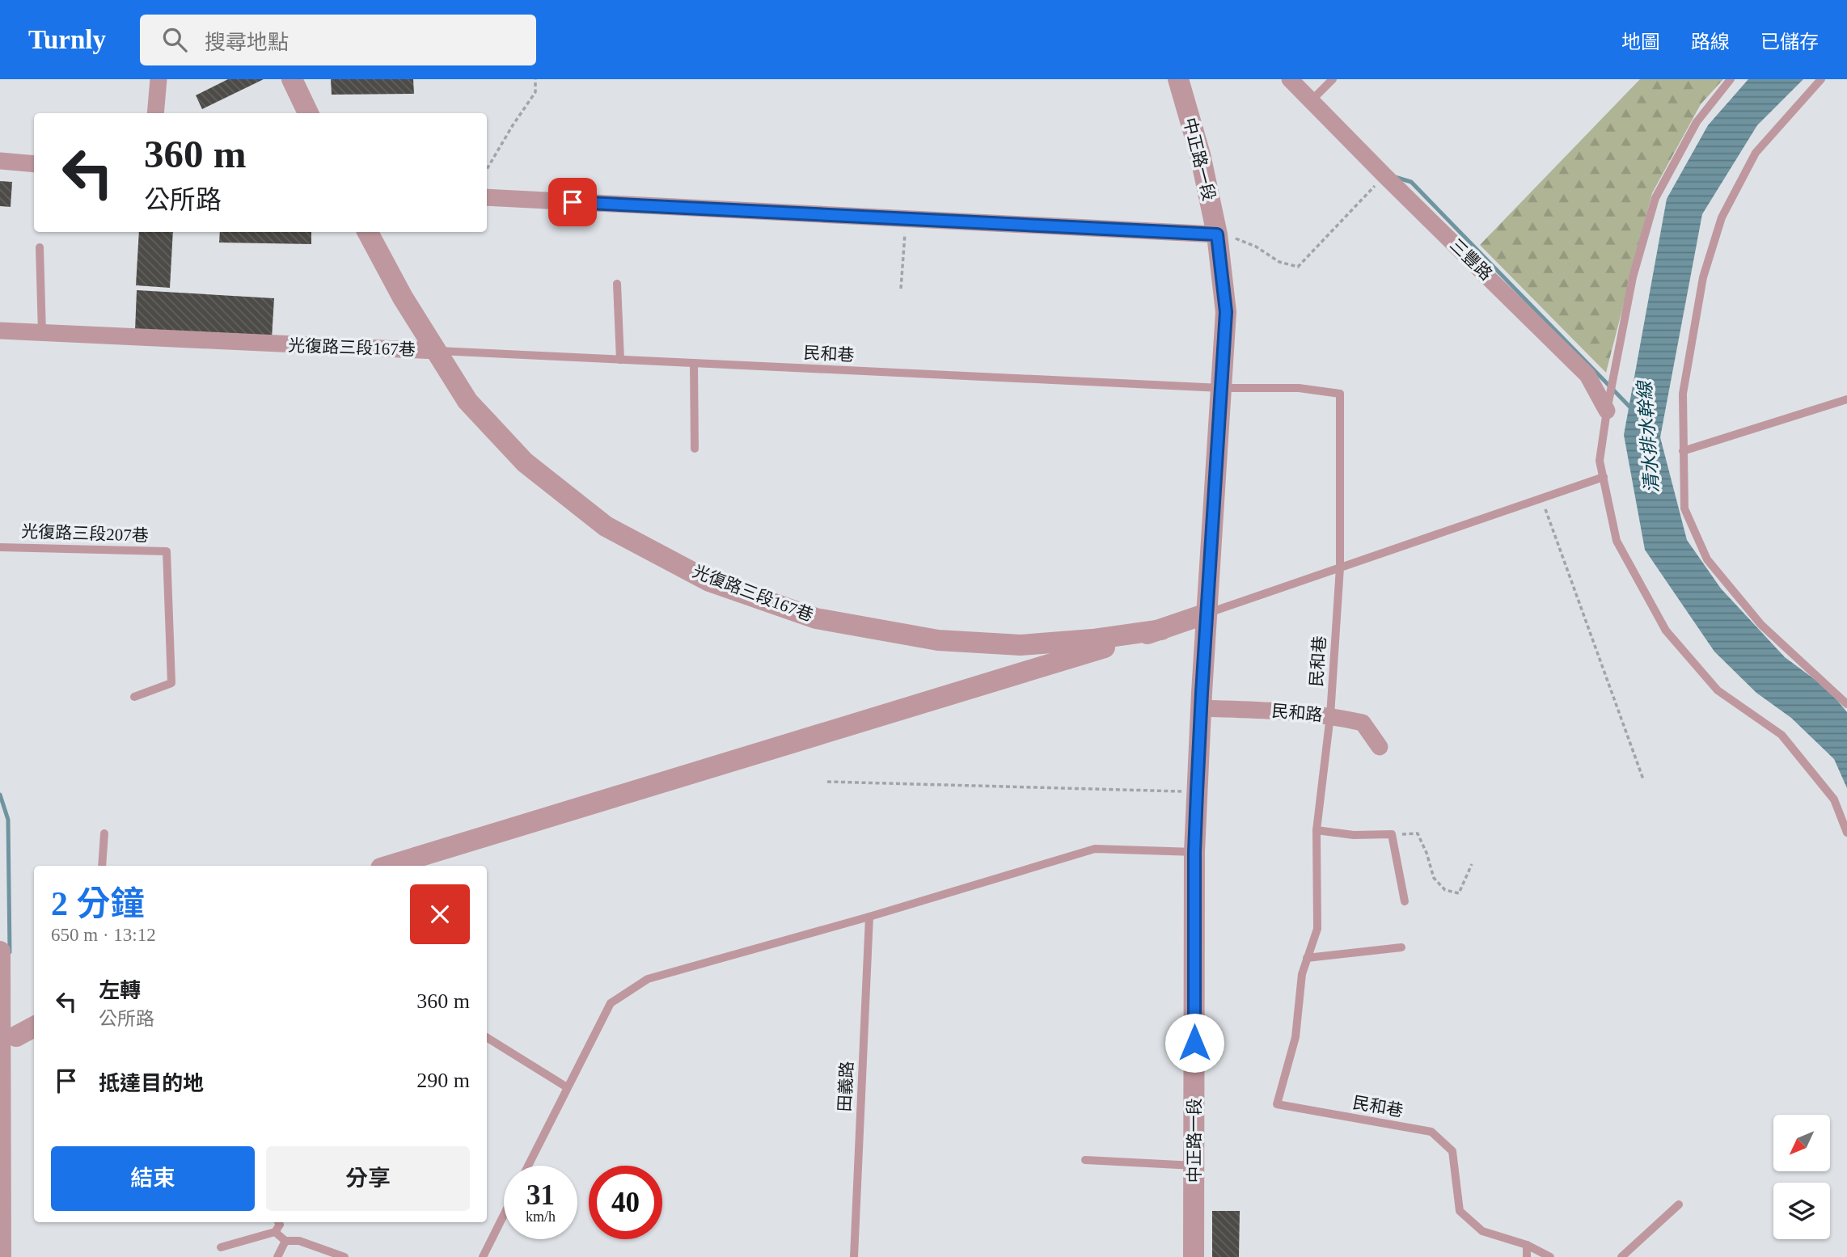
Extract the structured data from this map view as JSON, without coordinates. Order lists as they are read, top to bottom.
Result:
{
  "streets": {
    "street": [
      "中正路一段",
      "三豐路",
      "光復路三段167巷",
      "民和路"
    ],
    "lane": ["民和巷", "光復路三段207巷", "田義路"]
  },
  "crossings": [
    ["中正路一段", "民和巷"],
    ["中正路一段", "民和路"],
    ["光復路三段167巷", "民和巷"],
    ["民和巷", "民和路"]
  ],
  "water": ["清水排水幹線"],
  "north": "bottom left",
  "page": {
    "header": "Turnly",
    "search": "搜尋地點",
    "nav": ["地圖", "路線", "已儲存"],
    "turn": ["360 m", "公所路"],
    "heading": ["2 分鐘", "650 m · 13:12"],
    "list": [
      {
        "name": "左轉",
        "note": "公所路",
        "value": "360 m"
      },
      {
        "name": "抵達目的地",
        "value": "290 m"
      }
    ],
    "buttons": ["結束", "分享"],
    "speed": "31 km/h",
    "limit": "40"
  }
}
